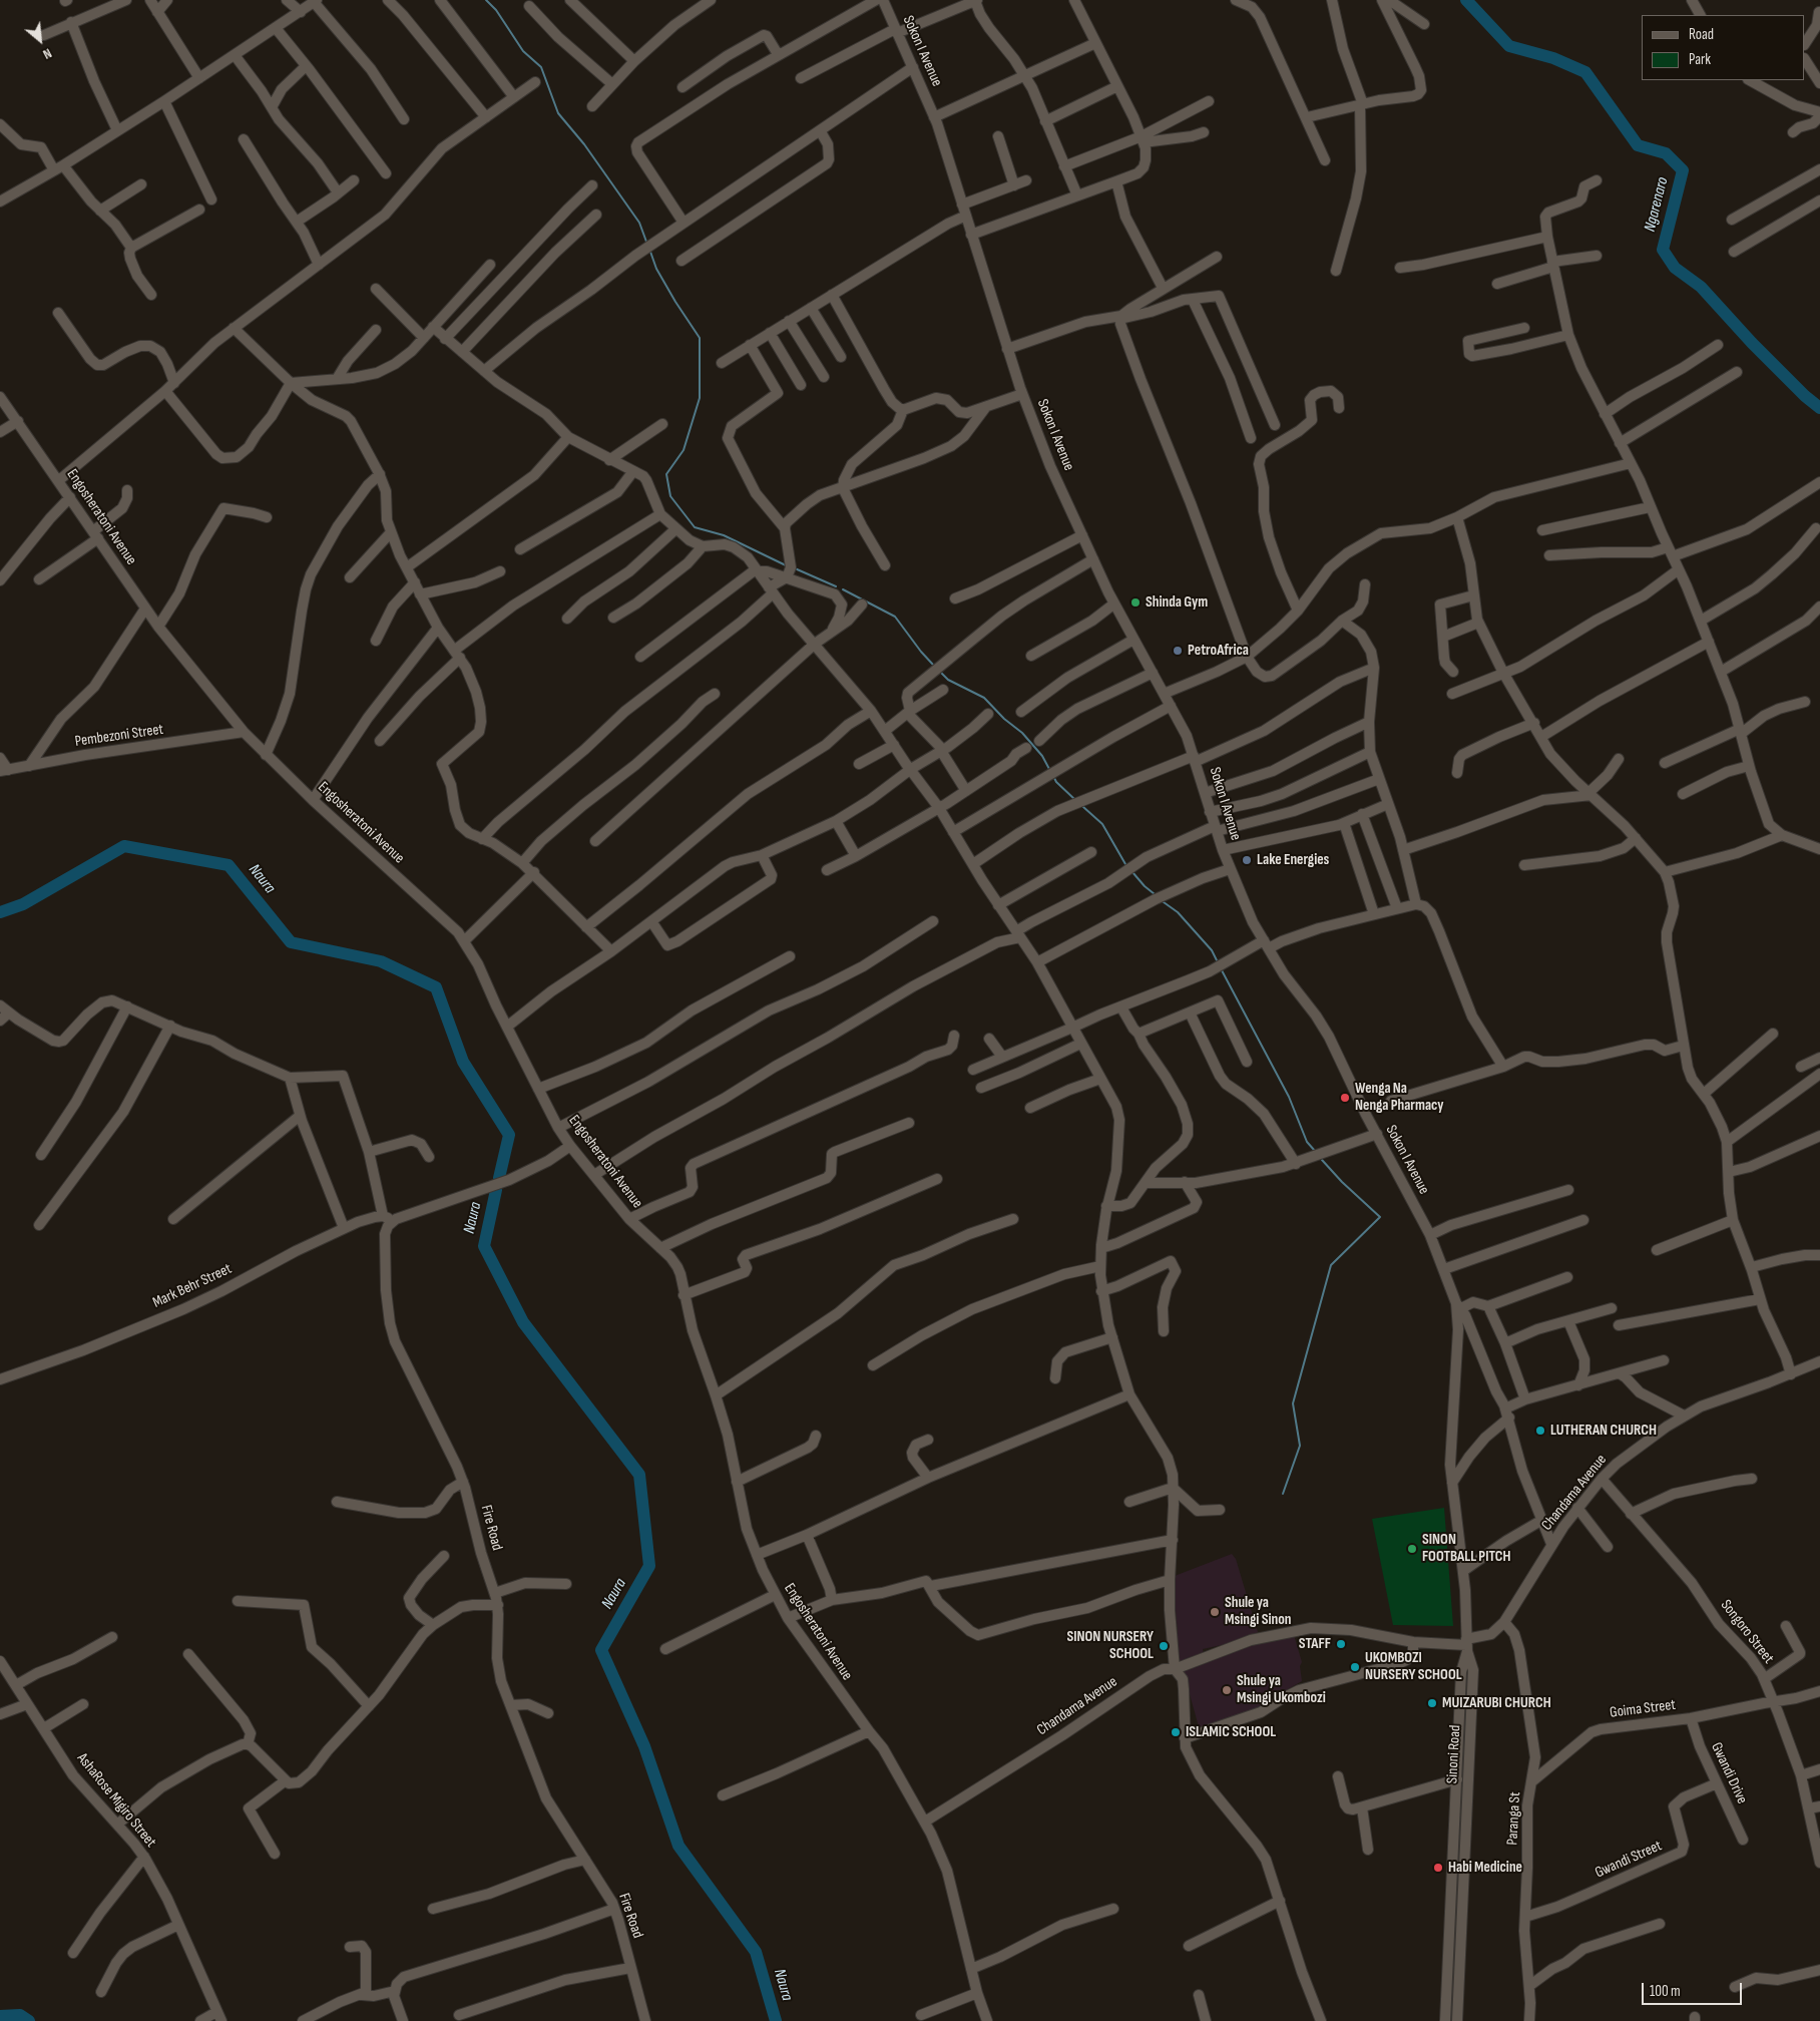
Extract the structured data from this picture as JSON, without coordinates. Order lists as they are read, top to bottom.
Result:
{
  "streets": {
    "street": [
      "Sokon I Avenue",
      "Engosheratoni Avenue",
      "Pembezoni Street",
      "Mark Behr Street",
      "Chandama Avenue",
      "Fire Road",
      "Songoro Street",
      "Goima Street",
      "Sinoni Road",
      "Gwandi Drive",
      "AshaRose Migiro Street",
      "Paranga St",
      "Gwandi Street"
    ]
  },
  "crossings": [
    ["Sokon I Avenue", "Chandama Avenue"],
    ["Sokon I Avenue", "Sinoni Road"],
    ["Engosheratoni Avenue", "Pembezoni Street"],
    ["Engosheratoni Avenue", "Chandama Avenue"],
    ["Chandama Avenue", "Songoro Street"],
    ["Chandama Avenue", "Sinoni Road"],
    ["Chandama Avenue", "Paranga St"],
    ["Songoro Street", "Goima Street"],
    ["Goima Street", "Gwandi Drive"],
    ["Goima Street", "Paranga St"],
    ["Gwandi Drive", "Gwandi Street"],
    ["Paranga St", "Gwandi Street"]
  ],
  "water": ["Ngarenaro", "Naura"],
  "places": [
    "Shinda Gym",
    "PetroAfrica",
    "Lake Energies",
    "Wenga Na Nenga Pharmacy",
    "LUTHERAN CHURCH",
    "SINON FOOTBALL PITCH",
    "Shule ya Msingi Sinon",
    "STAFF",
    "SINON NURSERY SCHOOL",
    "UKOMBOZI NURSERY SCHOOL",
    "Shule ya Msingi Ukombozi",
    "MUIZARUBI CHURCH",
    "ISLAMIC SCHOOL",
    "Habi Medicine"
  ],
  "legend": ["Road", "Park"],
  "scale_bar": "100 m",
  "north": "bottom right"
}
